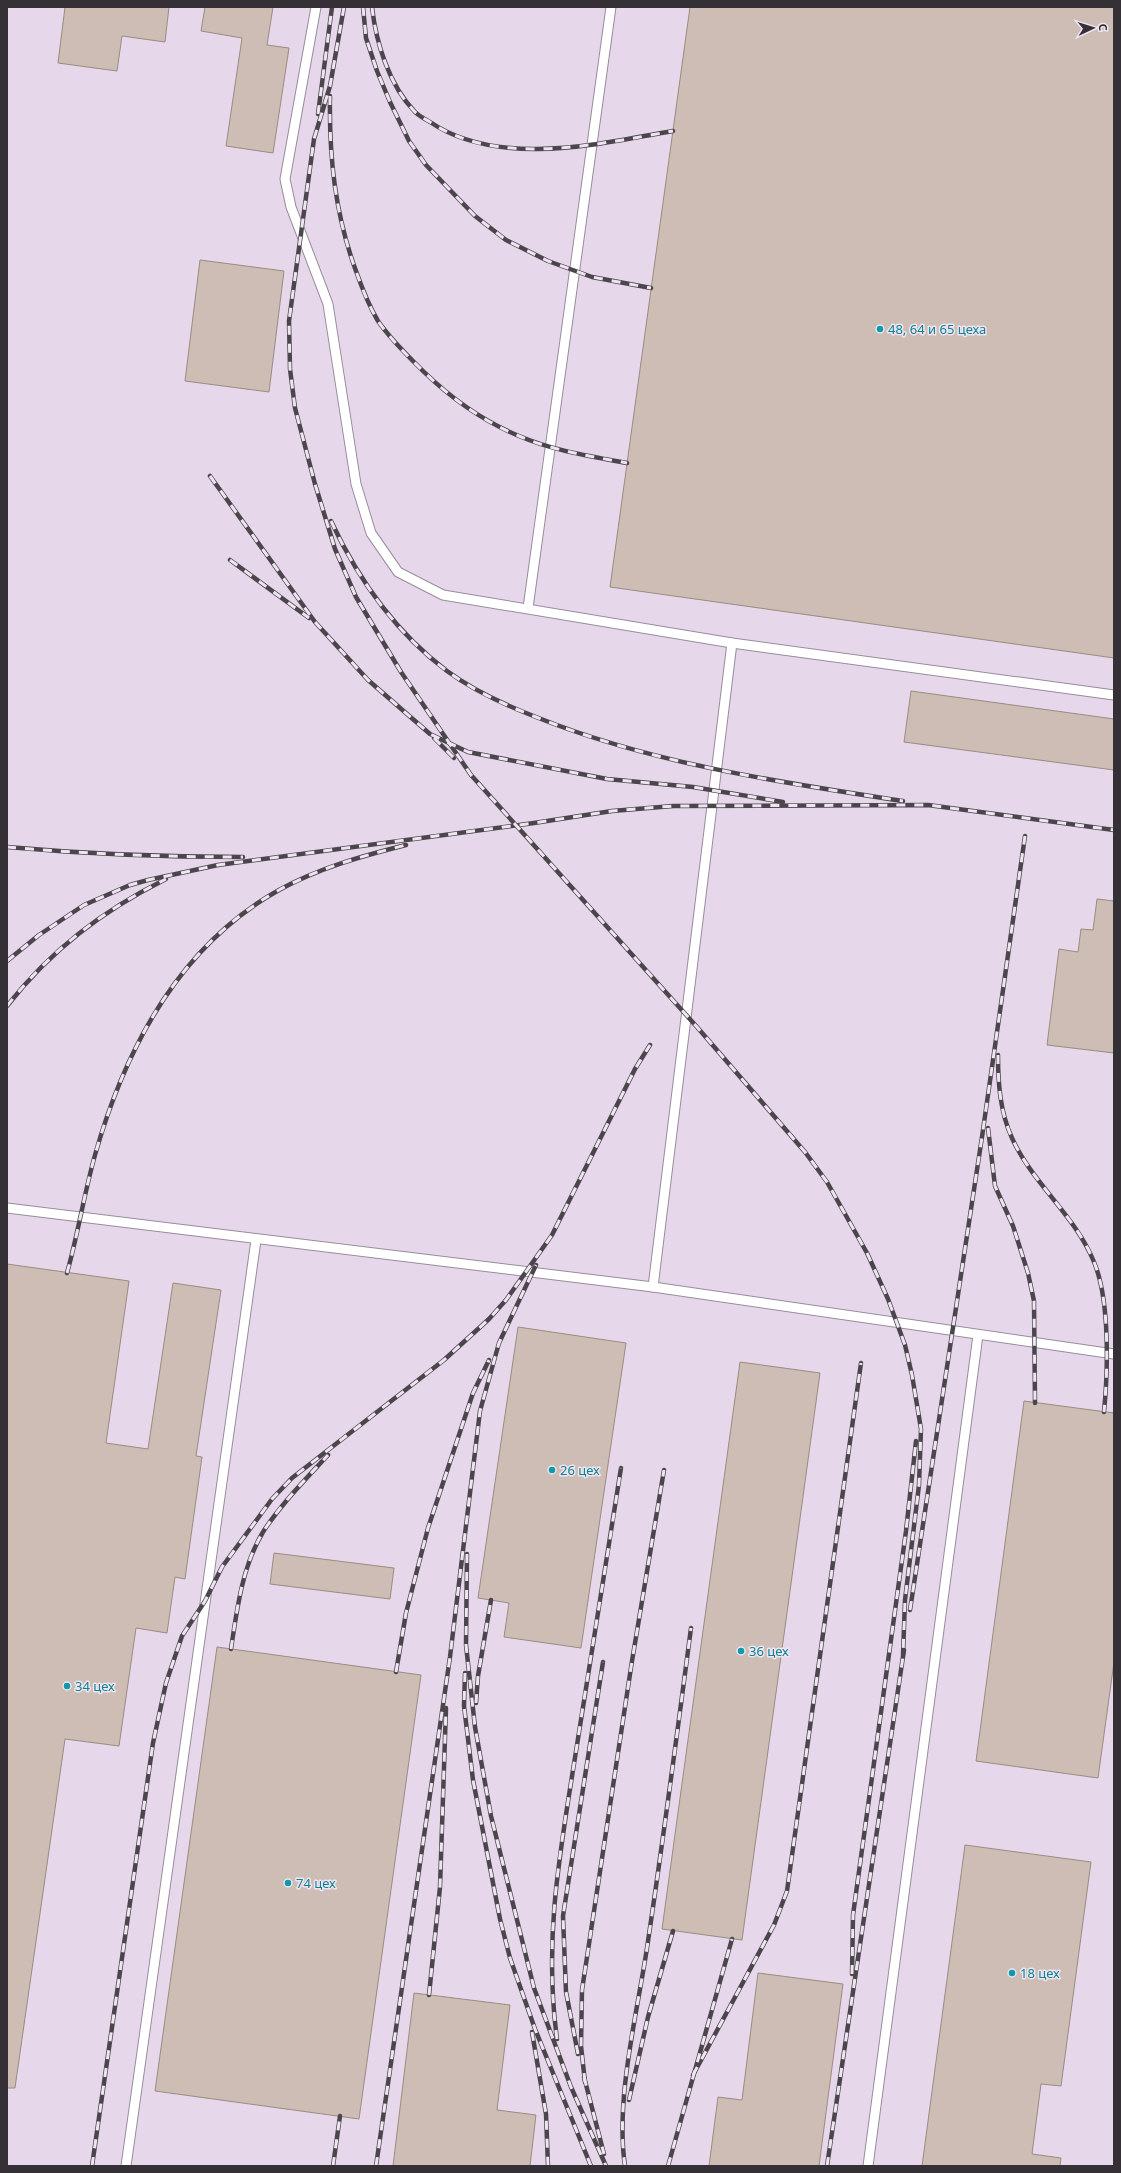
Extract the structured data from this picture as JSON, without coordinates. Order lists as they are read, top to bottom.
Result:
{
  "places": [
    "48, 64 и 65 цеха",
    "26 цех",
    "36 цех",
    "34 цех",
    "74 цех",
    "18 цех"
  ],
  "north": "right"
}
